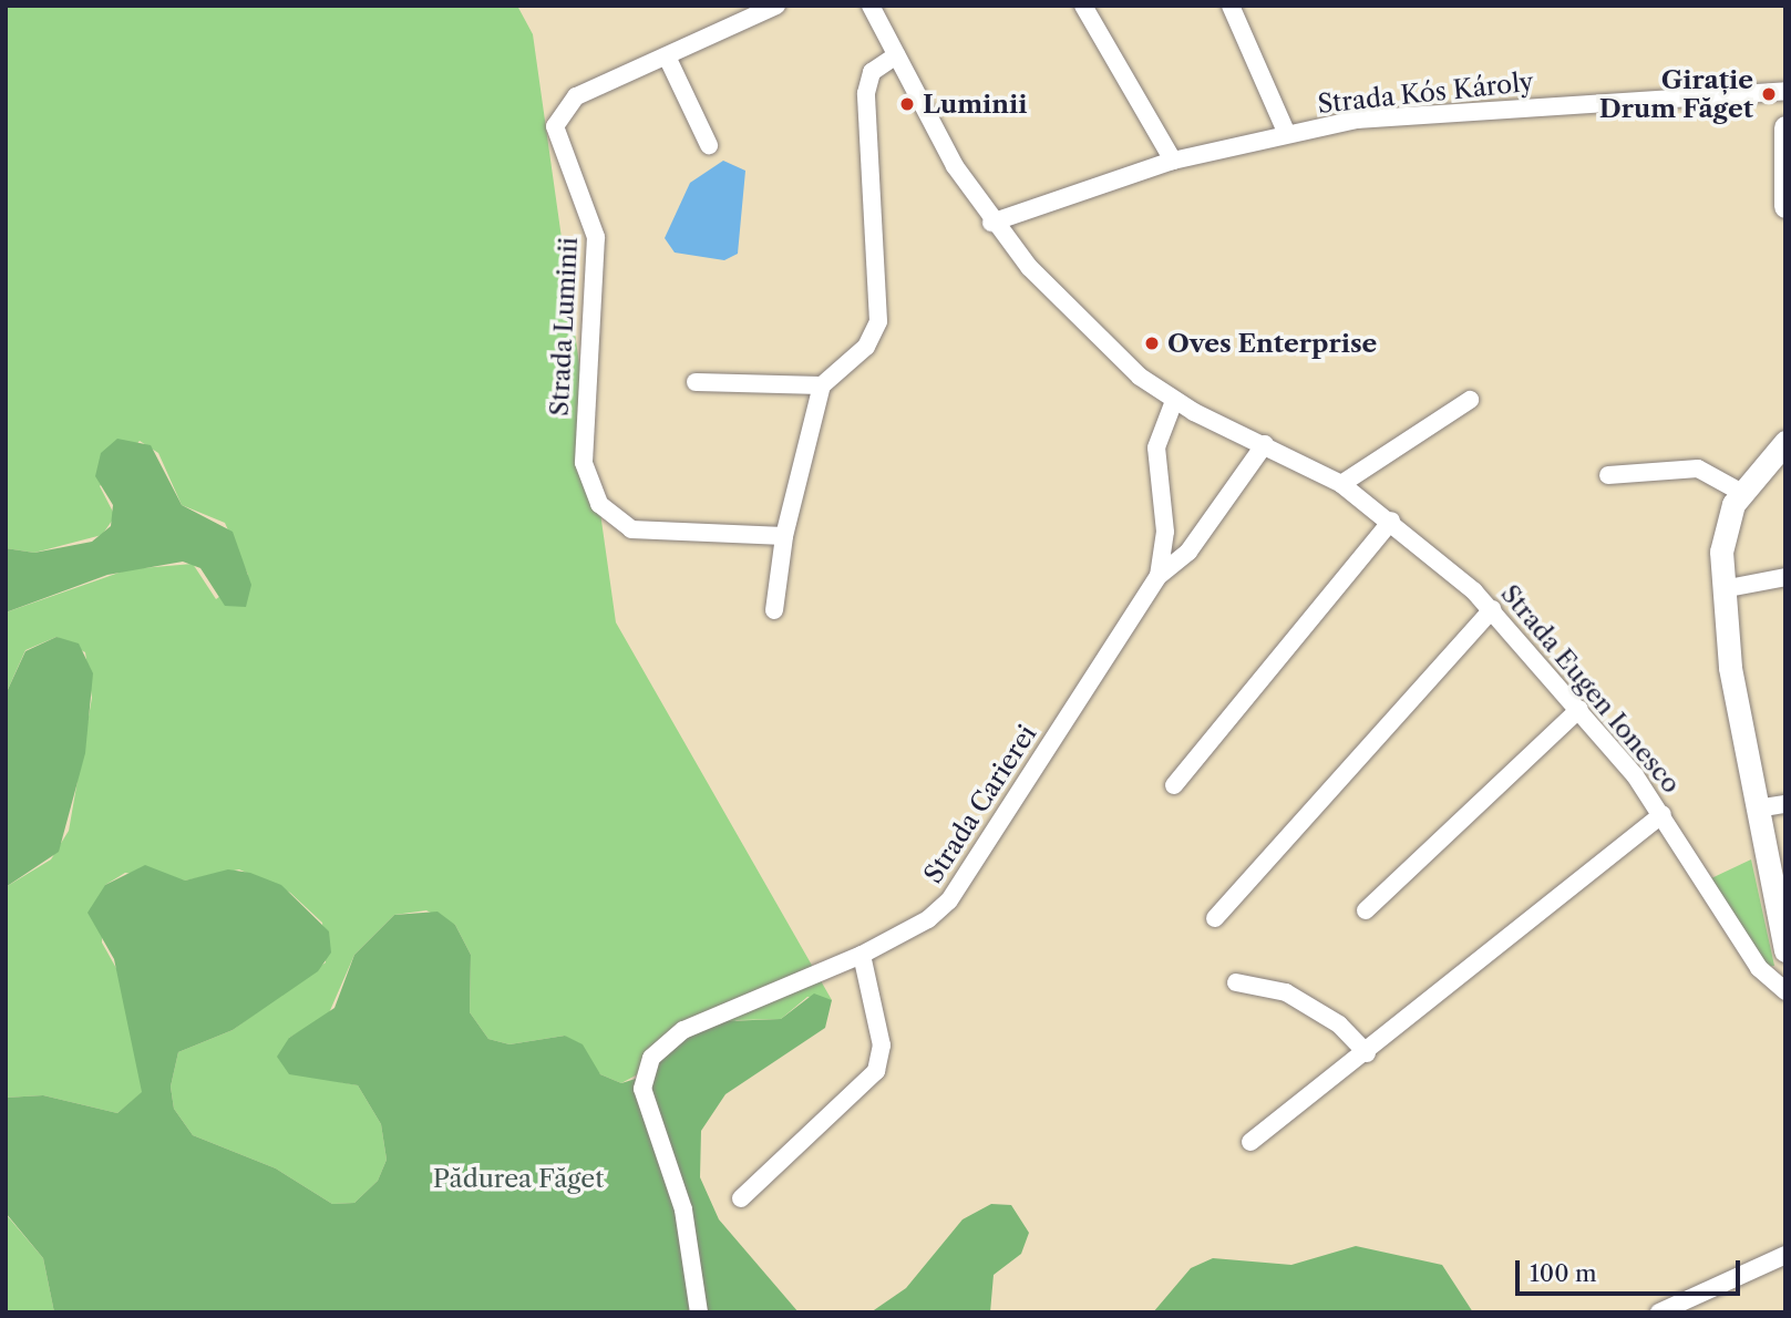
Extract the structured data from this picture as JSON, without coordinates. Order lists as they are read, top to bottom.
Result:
{
  "streets": {
    "street": [
      "Strada Kós Károly",
      "Strada Luminii",
      "Strada Eugen Ionesco",
      "Strada Carierei"
    ]
  },
  "crossings": [
    ["Strada Kós Károly", "Strada Eugen Ionesco"],
    ["Strada Eugen Ionesco", "Strada Carierei"]
  ],
  "parks": ["Pădurea Făget"],
  "places": ["Girație Drum Făget", "Luminii", "Oves Enterprise"],
  "scale_bar": "100 m"
}
